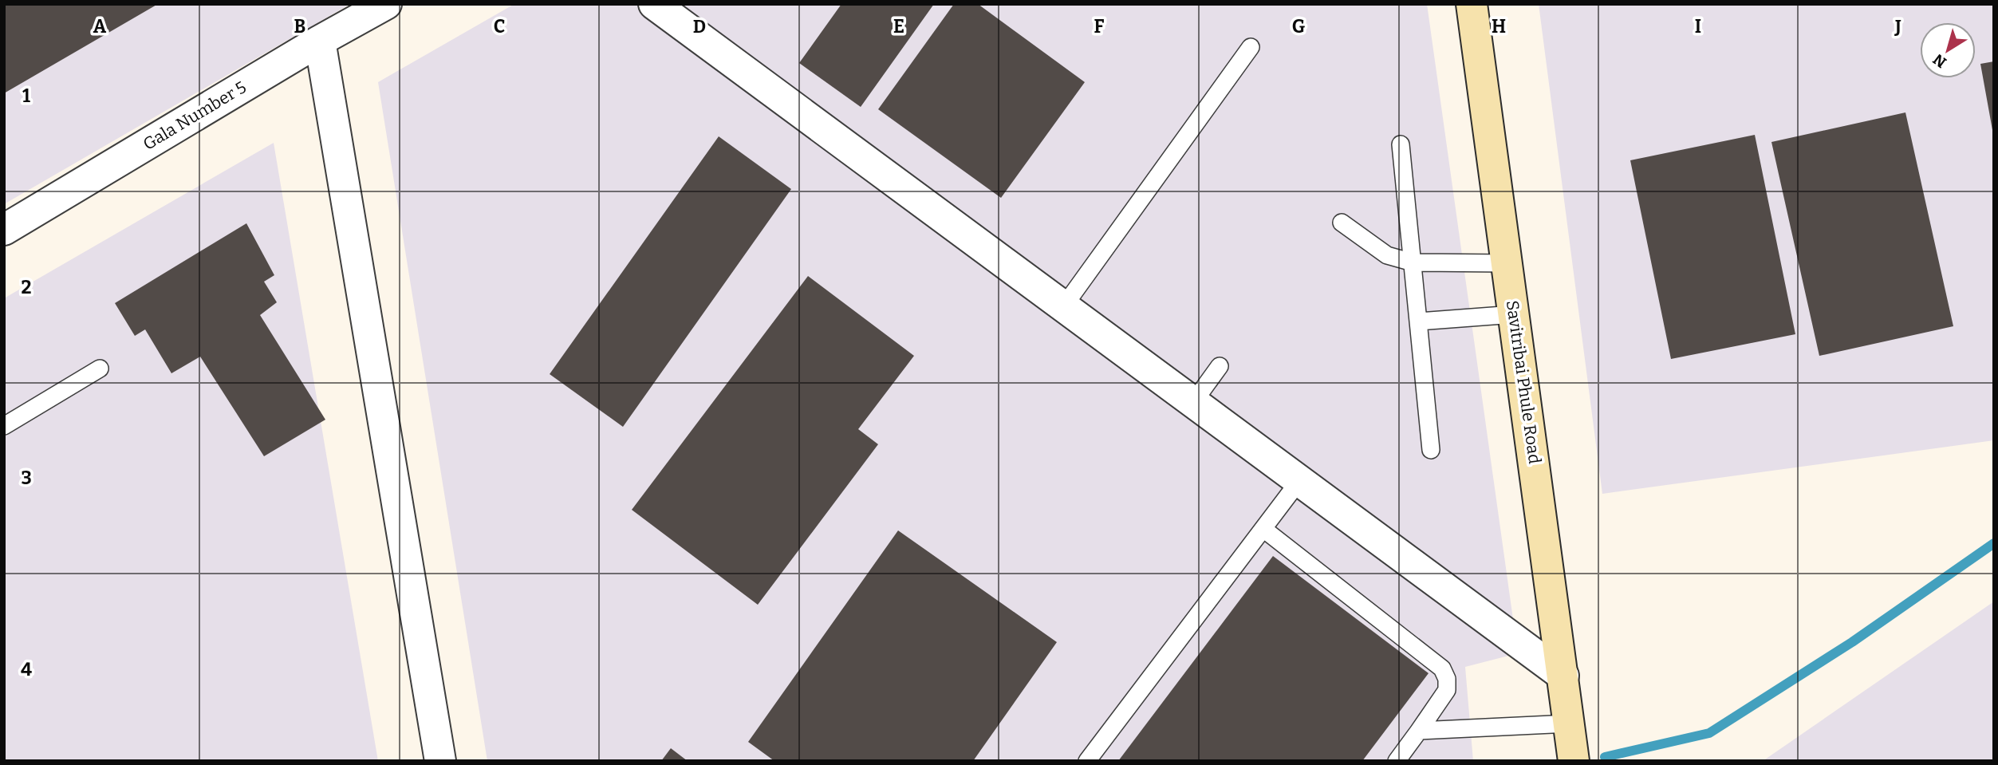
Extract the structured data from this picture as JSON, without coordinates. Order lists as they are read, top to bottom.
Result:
{
  "streets": {
    "street": ["Gala Number 5", "Savitribai Phule Road"]
  },
  "north": "bottom left",
  "grid": {
    "columns": [
      "A",
      "B",
      "C",
      "D",
      "E",
      "F",
      "G",
      "H",
      "I",
      "J"
    ],
    "rows": [
      "1",
      "2",
      "3",
      "4"
    ]
  }
}
